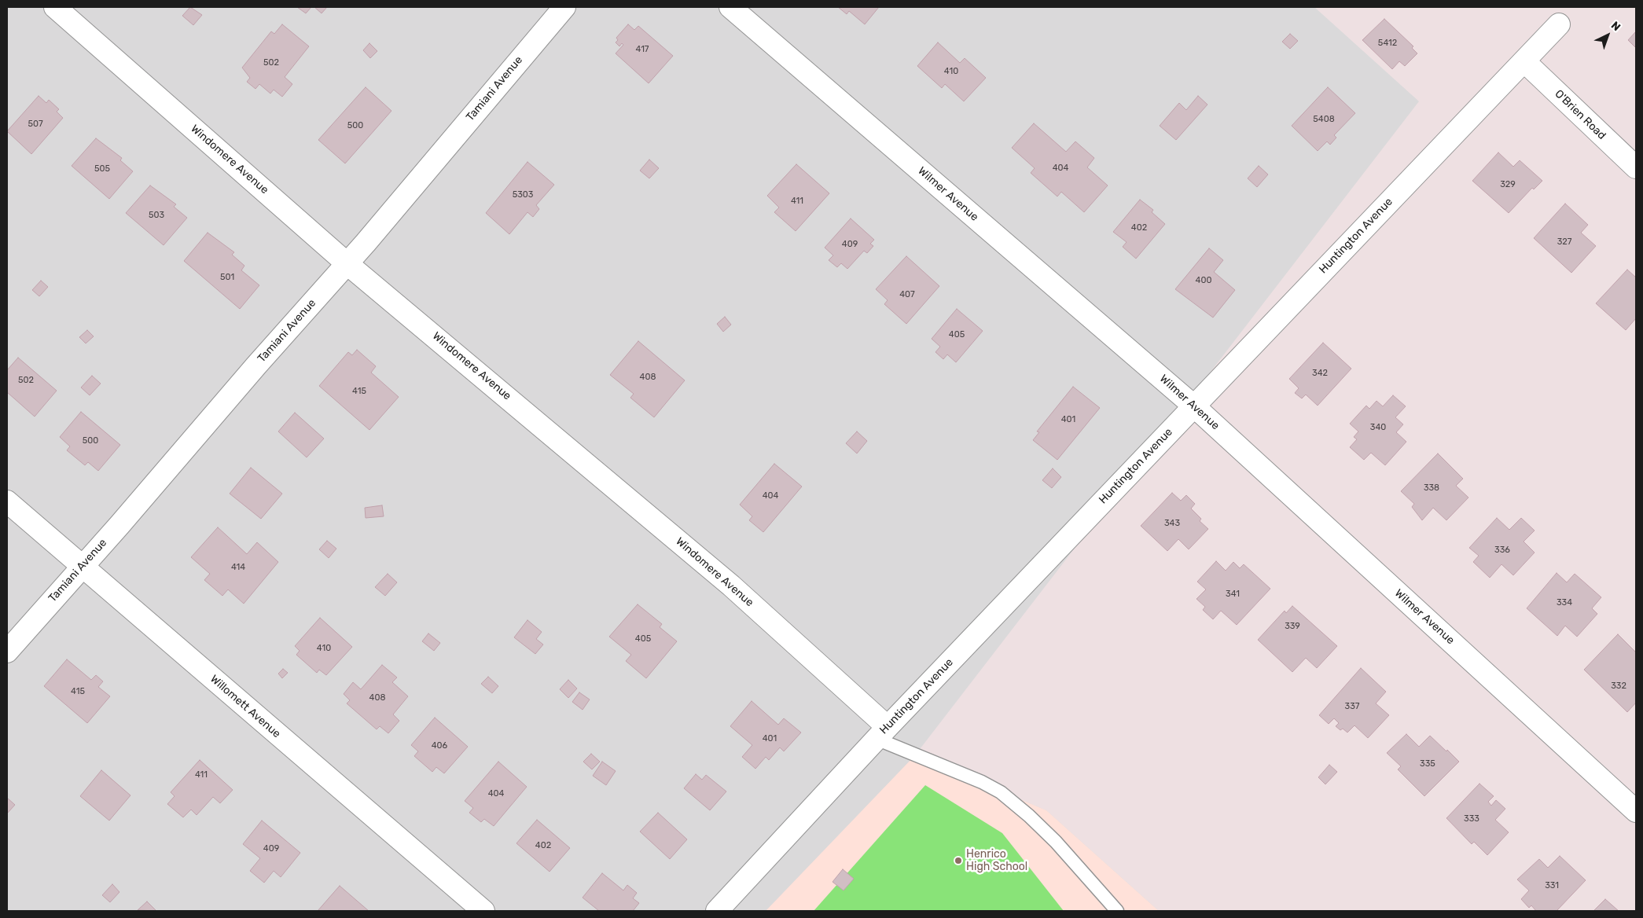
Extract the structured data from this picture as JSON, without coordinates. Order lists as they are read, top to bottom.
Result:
{
  "streets": {
    "street": [
      "Tamiani Avenue",
      "O'Brien Road",
      "Windomere Avenue",
      "Wilmer Avenue",
      "Huntington Avenue",
      "Willomett Avenue"
    ]
  },
  "crossings": [
    ["Tamiani Avenue", "Windomere Avenue"],
    ["Tamiani Avenue", "Willomett Avenue"],
    ["O'Brien Road", "Huntington Avenue"],
    ["Windomere Avenue", "Huntington Avenue"],
    ["Wilmer Avenue", "Huntington Avenue"]
  ],
  "places": ["Henrico High School"],
  "house_numbers": [
    "5412",
    "417",
    "502",
    "410",
    "5408",
    "507",
    "500",
    "404",
    "505",
    "329",
    "5303",
    "411",
    "503",
    "402",
    "327",
    "409",
    "501",
    "400",
    "407",
    "405",
    "342",
    "408",
    "502",
    "415",
    "401",
    "340",
    "500",
    "338",
    "404",
    "343",
    "336",
    "414",
    "341",
    "334",
    "339",
    "405",
    "410",
    "332",
    "415",
    "408",
    "337",
    "401",
    "406",
    "335",
    "411",
    "404",
    "333",
    "402",
    "409",
    "331"
  ],
  "north": "top right"
}
